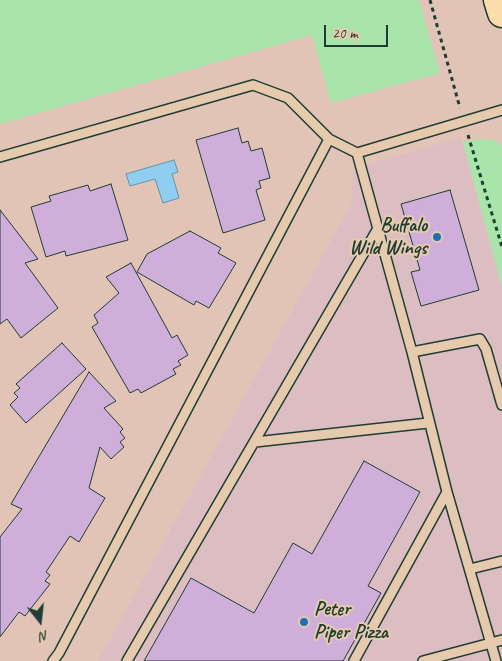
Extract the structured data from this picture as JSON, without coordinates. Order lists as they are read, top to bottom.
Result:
{
  "places": ["Buffalo Wild Wings", "Peter Piper Pizza"],
  "scale_bar": "20 m",
  "north": "bottom"
}
